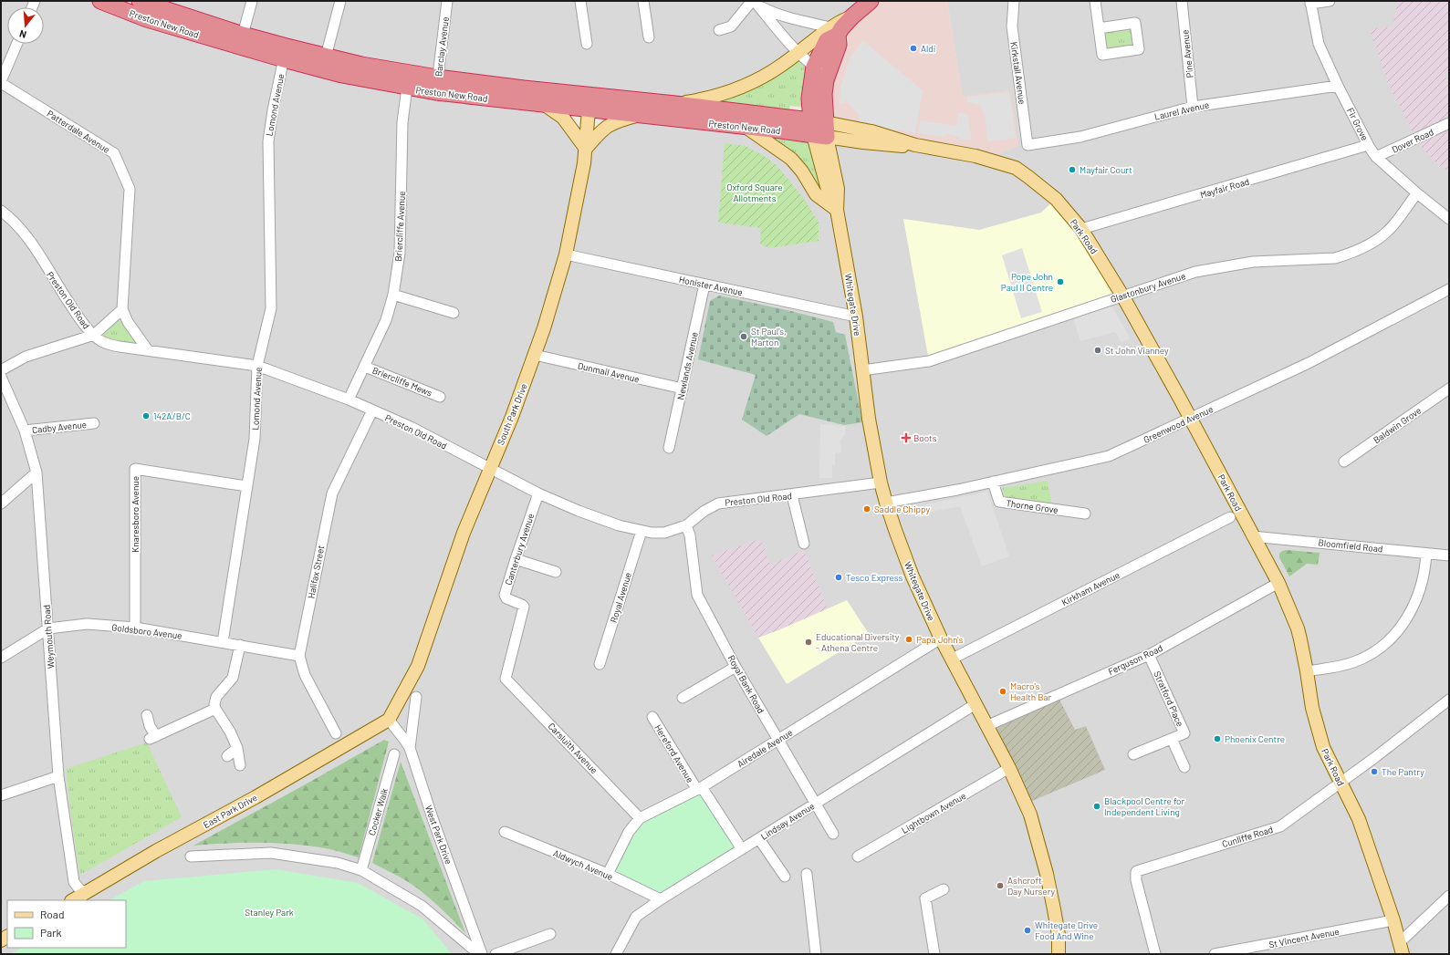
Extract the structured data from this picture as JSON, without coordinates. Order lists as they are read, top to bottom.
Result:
{
  "streets": {
    "highway": ["Preston New Road"],
    "main road": [
      "Park Road",
      "Whitegate Drive",
      "South Park Drive",
      "East Park Drive"
    ],
    "street": [
      "Barclay Avenue",
      "Pine Avenue",
      "Kirkstall Avenue",
      "Lomond Avenue",
      "Laurel Avenue",
      "Fir Grove",
      "Patterdale Avenue",
      "Dover Road",
      "Mayfair Road",
      "Briercliffe Avenue",
      "Honister Avenue",
      "Glastonbury Avenue",
      "Preston Old Road",
      "Newlands Avenue",
      "Dunmail Avenue",
      "Briercliffe Mews",
      "Greenwood Avenue",
      "Baldwin Grove",
      "Cadby Avenue",
      "Thorne Grove",
      "Knaresboro Avenue",
      "Bloomfield Road",
      "Canterbury Avenue",
      "Halifax Street",
      "Kirkham Avenue",
      "Royal Avenue",
      "Goldsboro Avenue",
      "Weymouth Road",
      "Ferguson Road",
      "Royal Bank Road",
      "Stratford Place",
      "Carsluith Avenue",
      "Airedale Avenue",
      "Hereford Avenue",
      "Cocker Walk",
      "Lightbown Avenue",
      "Lindsay Avenue",
      "West Park Drive",
      "Cunliffe Road",
      "Aldwych Avenue",
      "St Vincent Avenue"
    ]
  },
  "crossings": [
    ["Preston New Road", "Barclay Avenue"],
    ["Preston New Road", "Lomond Avenue"],
    ["Preston New Road", "Briercliffe Avenue"],
    ["Preston New Road", "Park Road"],
    ["Preston New Road", "Whitegate Drive"],
    ["Preston New Road", "South Park Drive"],
    ["Pine Avenue", "Laurel Avenue"],
    ["Kirkstall Avenue", "Laurel Avenue"],
    ["Lomond Avenue", "Preston Old Road"],
    ["Lomond Avenue", "Knaresboro Avenue"],
    ["Lomond Avenue", "Goldsboro Avenue"],
    ["Laurel Avenue", "Fir Grove"],
    ["Fir Grove", "Dover Road"],
    ["Fir Grove", "Mayfair Road"],
    ["Fir Grove", "Glastonbury Avenue"],
    ["Patterdale Avenue", "Preston Old Road"],
    ["Mayfair Road", "Park Road"],
    ["Briercliffe Avenue", "Preston Old Road"],
    ["Briercliffe Avenue", "Briercliffe Mews"],
    ["Park Road", "Glastonbury Avenue"],
    ["Park Road", "Whitegate Drive"],
    ["Park Road", "Greenwood Avenue"],
    ["Park Road", "Bloomfield Road"],
    ["Park Road", "Ferguson Road"],
    ["Park Road", "Cunliffe Road"],
    ["Park Road", "St Vincent Avenue"],
    ["Honister Avenue", "Whitegate Drive"],
    ["Honister Avenue", "Newlands Avenue"],
    ["Honister Avenue", "South Park Drive"],
    ["Glastonbury Avenue", "Whitegate Drive"],
    ["Preston Old Road", "Whitegate Drive"],
    ["Preston Old Road", "South Park Drive"],
    ["Preston Old Road", "Canterbury Avenue"],
    ["Preston Old Road", "Halifax Street"],
    ["Preston Old Road", "Royal Avenue"],
    ["Preston Old Road", "Royal Bank Road"],
    ["Whitegate Drive", "Greenwood Avenue"],
    ["Whitegate Drive", "Kirkham Avenue"],
    ["Whitegate Drive", "Ferguson Road"],
    ["Whitegate Drive", "Airedale Avenue"],
    ["Whitegate Drive", "Lightbown Avenue"],
    ["Whitegate Drive", "Lindsay Avenue"],
    ["Newlands Avenue", "Dunmail Avenue"],
    ["Dunmail Avenue", "South Park Drive"],
    ["South Park Drive", "East Park Drive"],
    ["South Park Drive", "West Park Drive"],
    ["Greenwood Avenue", "Thorne Grove"],
    ["Cadby Avenue", "Weymouth Road"],
    ["Knaresboro Avenue", "Goldsboro Avenue"],
    ["Canterbury Avenue", "Carsluith Avenue"],
    ["Halifax Street", "Goldsboro Avenue"],
    ["Goldsboro Avenue", "Weymouth Road"],
    ["Weymouth Road", "East Park Drive"],
    ["Ferguson Road", "Stratford Place"],
    ["Royal Bank Road", "Airedale Avenue"],
    ["Royal Bank Road", "Lindsay Avenue"],
    ["Carsluith Avenue", "Airedale Avenue"],
    ["Airedale Avenue", "Hereford Avenue"],
    ["Airedale Avenue", "Aldwych Avenue"],
    ["Hereford Avenue", "Lindsay Avenue"],
    ["East Park Drive", "West Park Drive"],
    ["Lindsay Avenue", "Aldwych Avenue"]
  ],
  "parks": ["Oxford Square Allotments", "Stanley Park"],
  "places": {
    "other": [
      "Aldi",
      "Mayfair Court",
      "Pope John Paul II Centre",
      "St Paul's, Marton",
      "St John Vianney",
      "142A/B/C",
      "Saddle Chippy",
      "Tesco Express",
      "Papa John's",
      "Educational Diversity - Athena Centre",
      "Macro's Health Bar",
      "Phoenix Centre",
      "The Pantry",
      "Blackpool Centre for Independent Living",
      "Ashcroft Day Nursery",
      "Whitegate Drive Food And Wine"
    ],
    "health": ["Boots"]
  },
  "legend": ["Road", "Park"],
  "north": "bottom"
}
